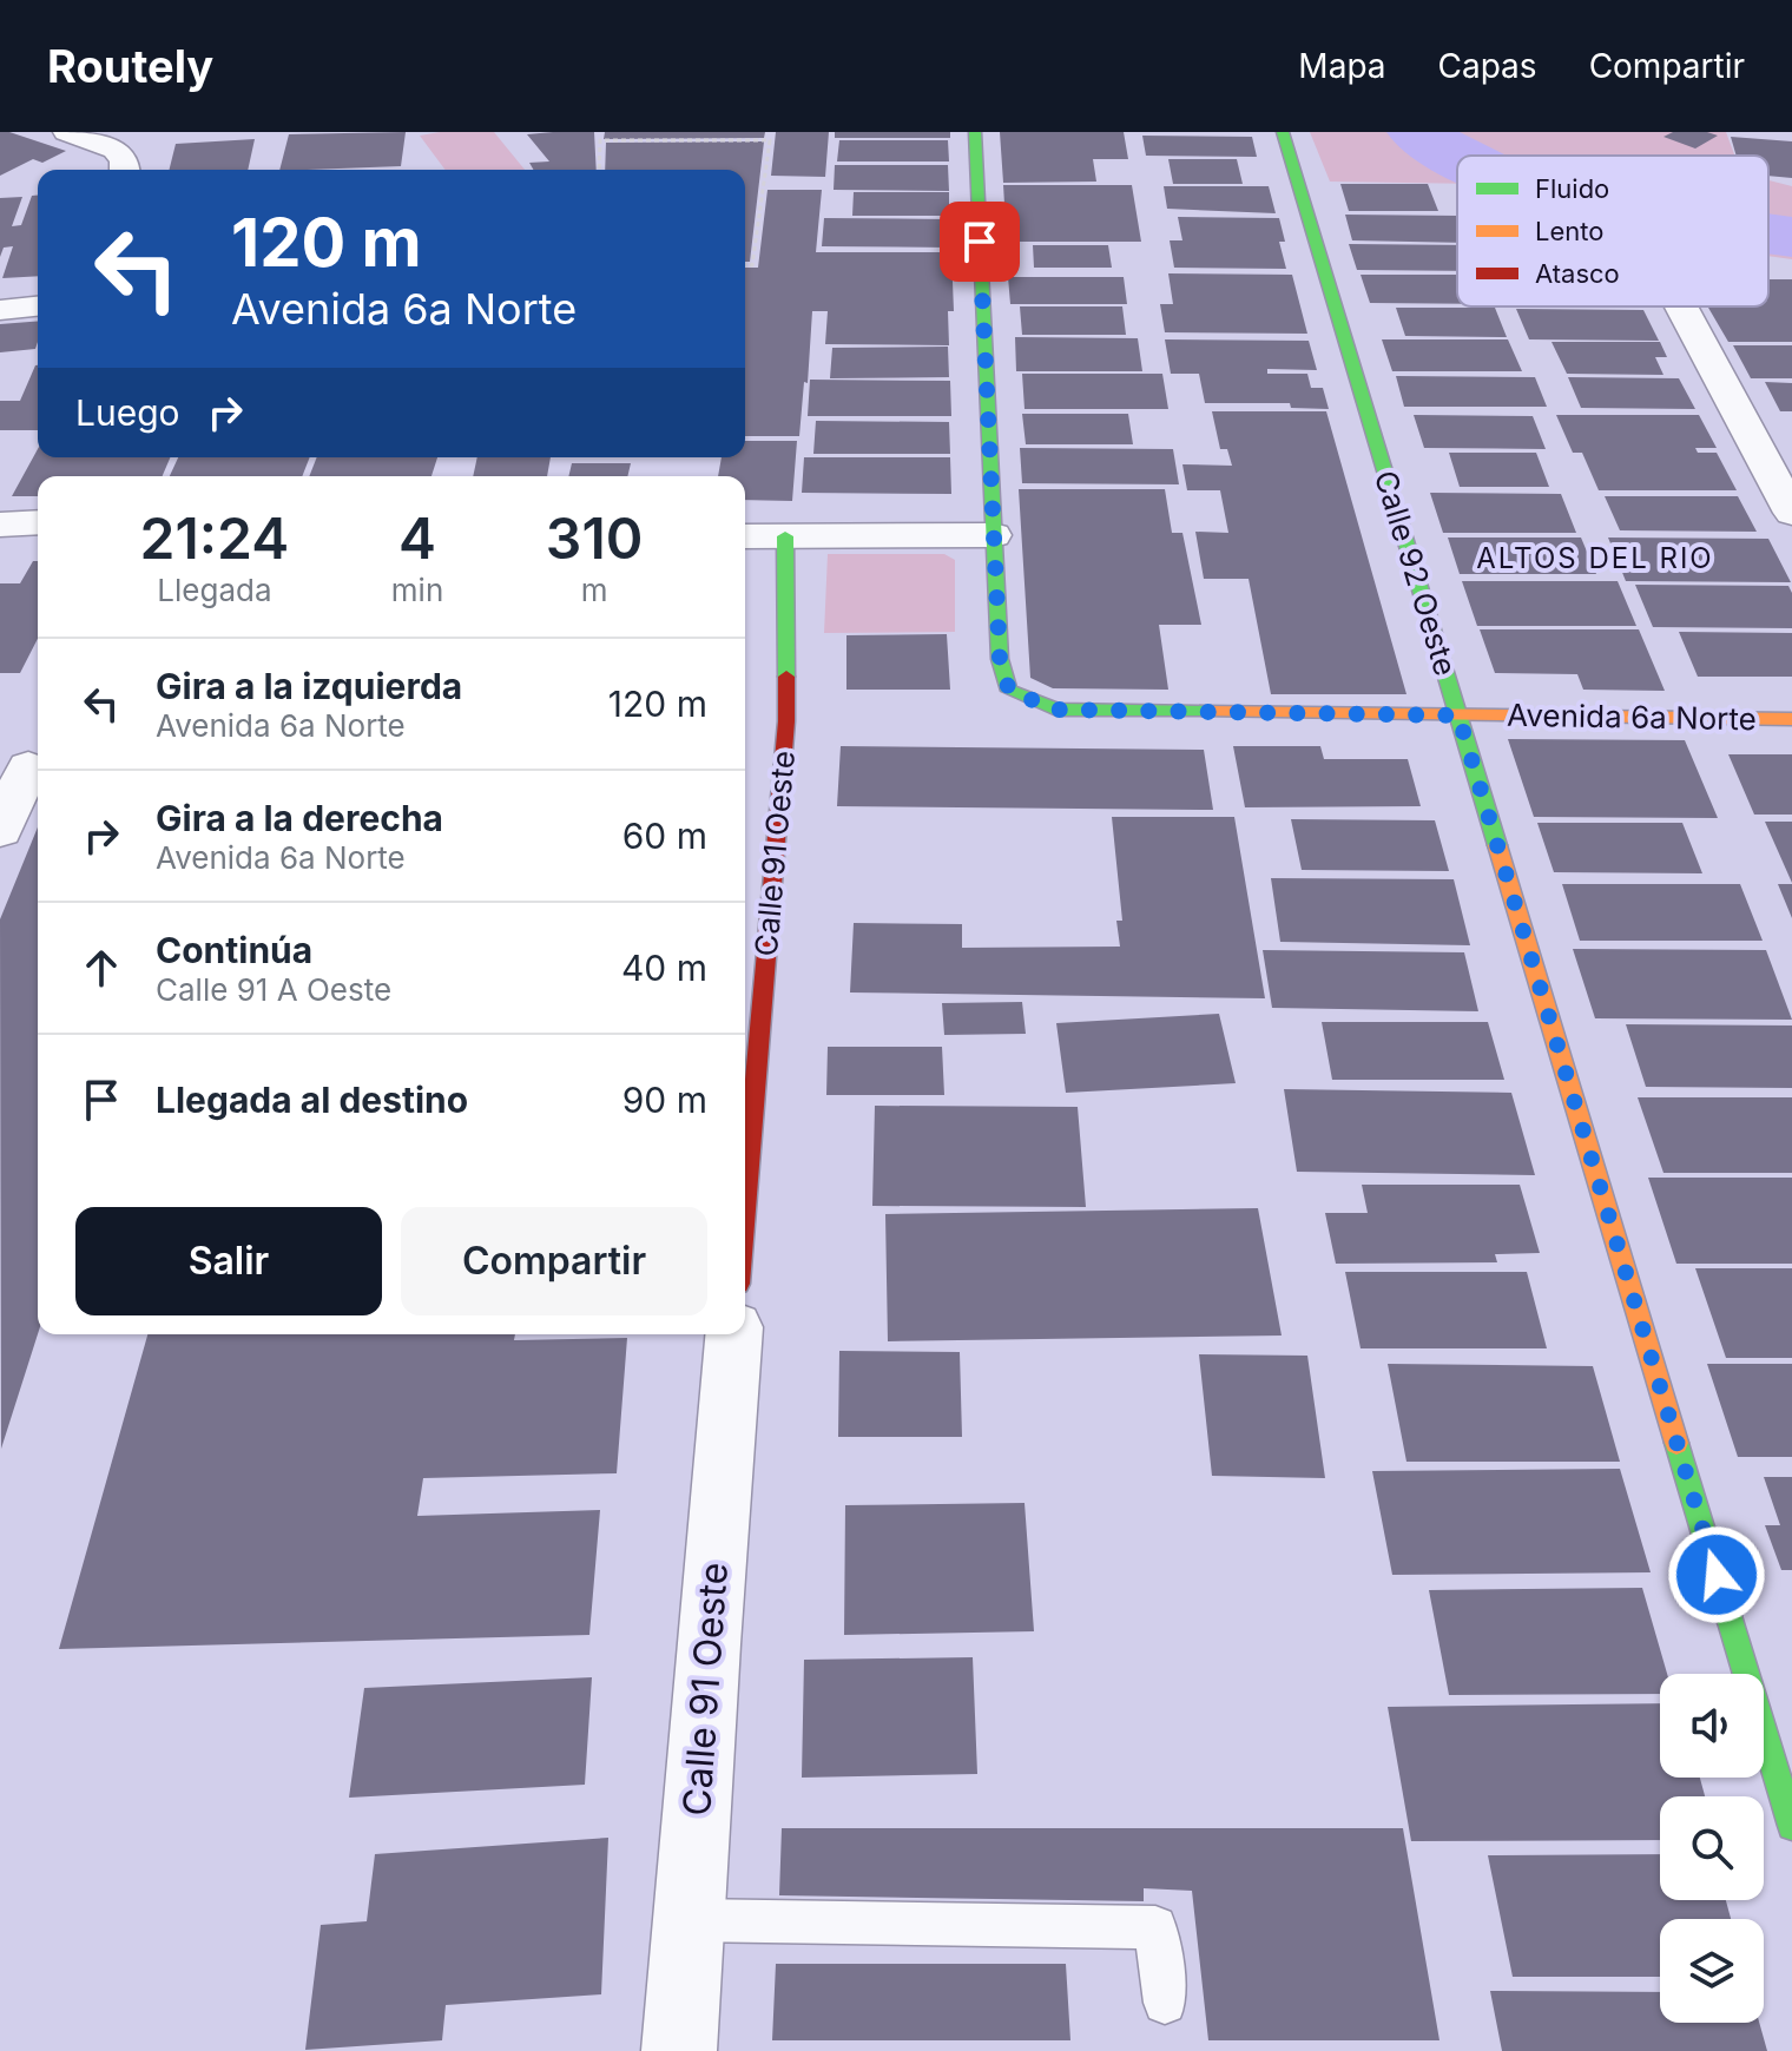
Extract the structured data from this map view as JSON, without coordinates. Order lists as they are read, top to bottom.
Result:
{
  "streets": {
    "street": ["Calle 92 Oeste", "Avenida 6a Norte", "Calle 91 Oeste"]
  },
  "crossings": [
    ["Calle 92 Oeste", "Avenida 6a Norte"]
  ],
  "districts": ["ALTOS DEL RIO"],
  "legend": ["Fluido", "Lento", "Atasco"],
  "page": {
    "header": "Routely",
    "nav": ["Mapa", "Capas", "Compartir"],
    "turn": ["120 m", "Avenida 6a Norte"],
    "then": "Luego",
    "eta": [
      "21:24",
      "Llegada",
      "4",
      "min",
      "310",
      "m"
    ],
    "list": [
      {
        "name": "Gira a la izquierda",
        "note": "Avenida 6a Norte",
        "value": "120 m"
      },
      {
        "name": "Gira a la derecha",
        "note": "Avenida 6a Norte",
        "value": "60 m"
      },
      {
        "name": "Continúa",
        "note": "Calle 91 A Oeste",
        "value": "40 m"
      },
      {
        "name": "Llegada al destino",
        "value": "90 m"
      }
    ],
    "buttons": ["Salir", "Compartir"]
  }
}
